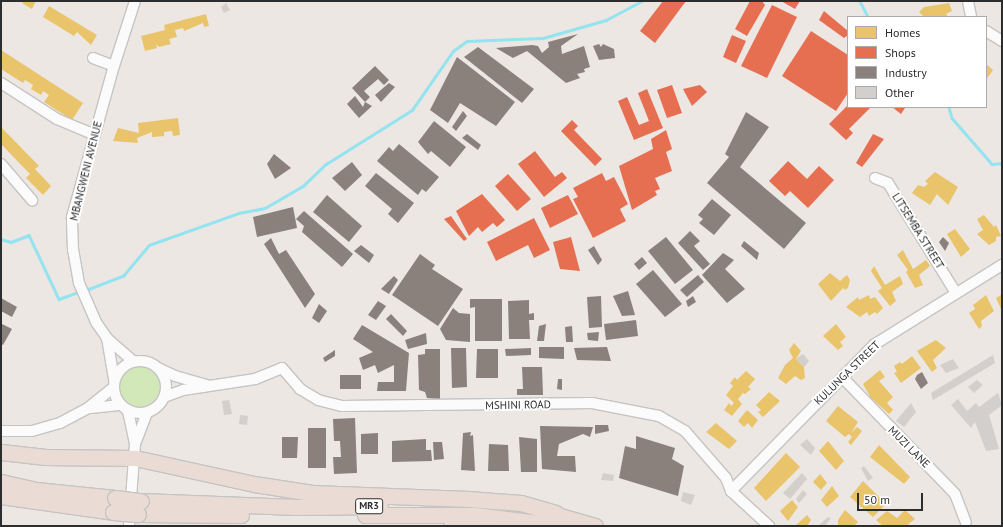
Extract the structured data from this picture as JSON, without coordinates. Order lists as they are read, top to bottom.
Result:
{
  "streets": {
    "highway": ["MR3"],
    "street": [
      "MBANGWENI AVENUE",
      "LITSEMBA STREET",
      "KULUNGA STREET",
      "MSHINI ROAD",
      "MUZI LANE"
    ]
  },
  "crossings": [
    ["LITSEMBA STREET", "KULUNGA STREET"],
    ["KULUNGA STREET", "MSHINI ROAD"],
    ["KULUNGA STREET", "MUZI LANE"]
  ],
  "legend": [
    "Homes",
    "Shops",
    "Industry",
    "Other"
  ],
  "scale_bar": "50 m"
}
